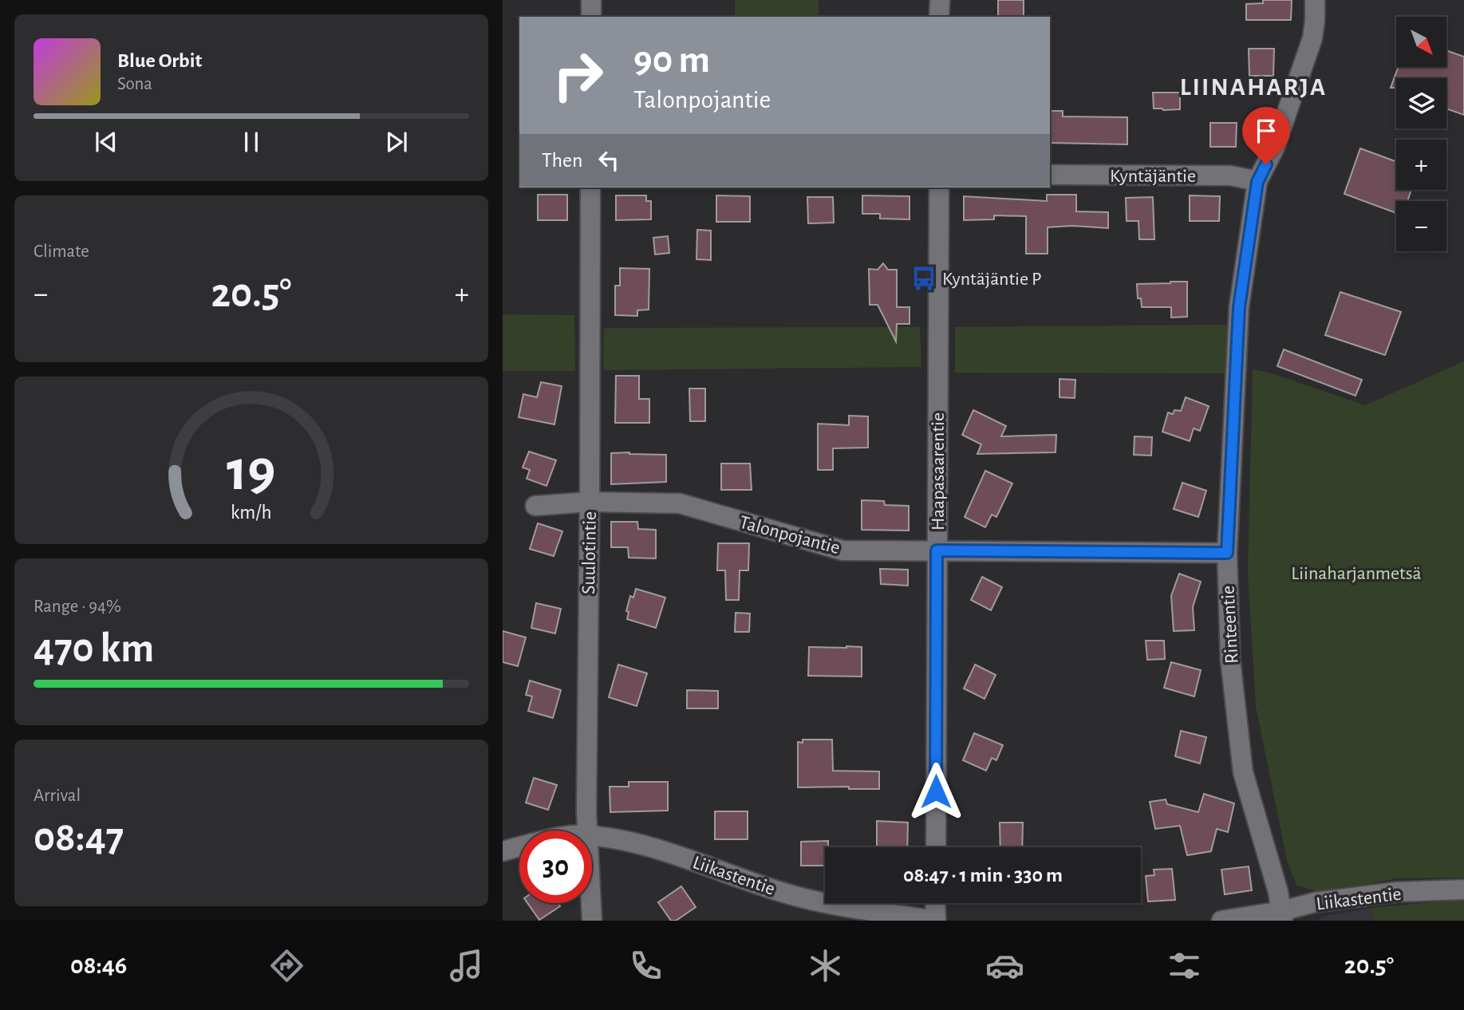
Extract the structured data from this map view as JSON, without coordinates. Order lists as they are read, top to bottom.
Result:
{
  "streets": {
    "street": [
      "Kyntäjäntie",
      "Haapasaarentie",
      "Talonpojantie",
      "Suulotintie",
      "Rinteentie",
      "Liikastentie"
    ]
  },
  "crossings": [
    ["Kyntäjäntie", "Rinteentie"],
    ["Haapasaarentie", "Talonpojantie"],
    ["Talonpojantie", "Suulotintie"],
    ["Talonpojantie", "Rinteentie"],
    ["Rinteentie", "Liikastentie"]
  ],
  "districts": ["LIINAHARJA"],
  "parks": ["Liinaharjanmetsä"],
  "places": {
    "bus stop": ["Kyntäjäntie P"]
  },
  "north": "bottom right",
  "page": {
    "map_buttons": ["+", "−"],
    "turn": ["90 m", "Talonpojantie"],
    "song": ["Blue Orbit", "Sona"],
    "then": "Then",
    "tile": [
      "Climate",
      ["Range · 94%", "470 km"],
      ["Arrival", "08:47"]
    ],
    "heat": ["−", "20.5°", "+"],
    "limit": "30",
    "trip": "08:47 · 1 min · 330 m",
    "tabs": ["08:46", "20.5°"],
    "gauge": ["19", "km/h"]
  }
}
